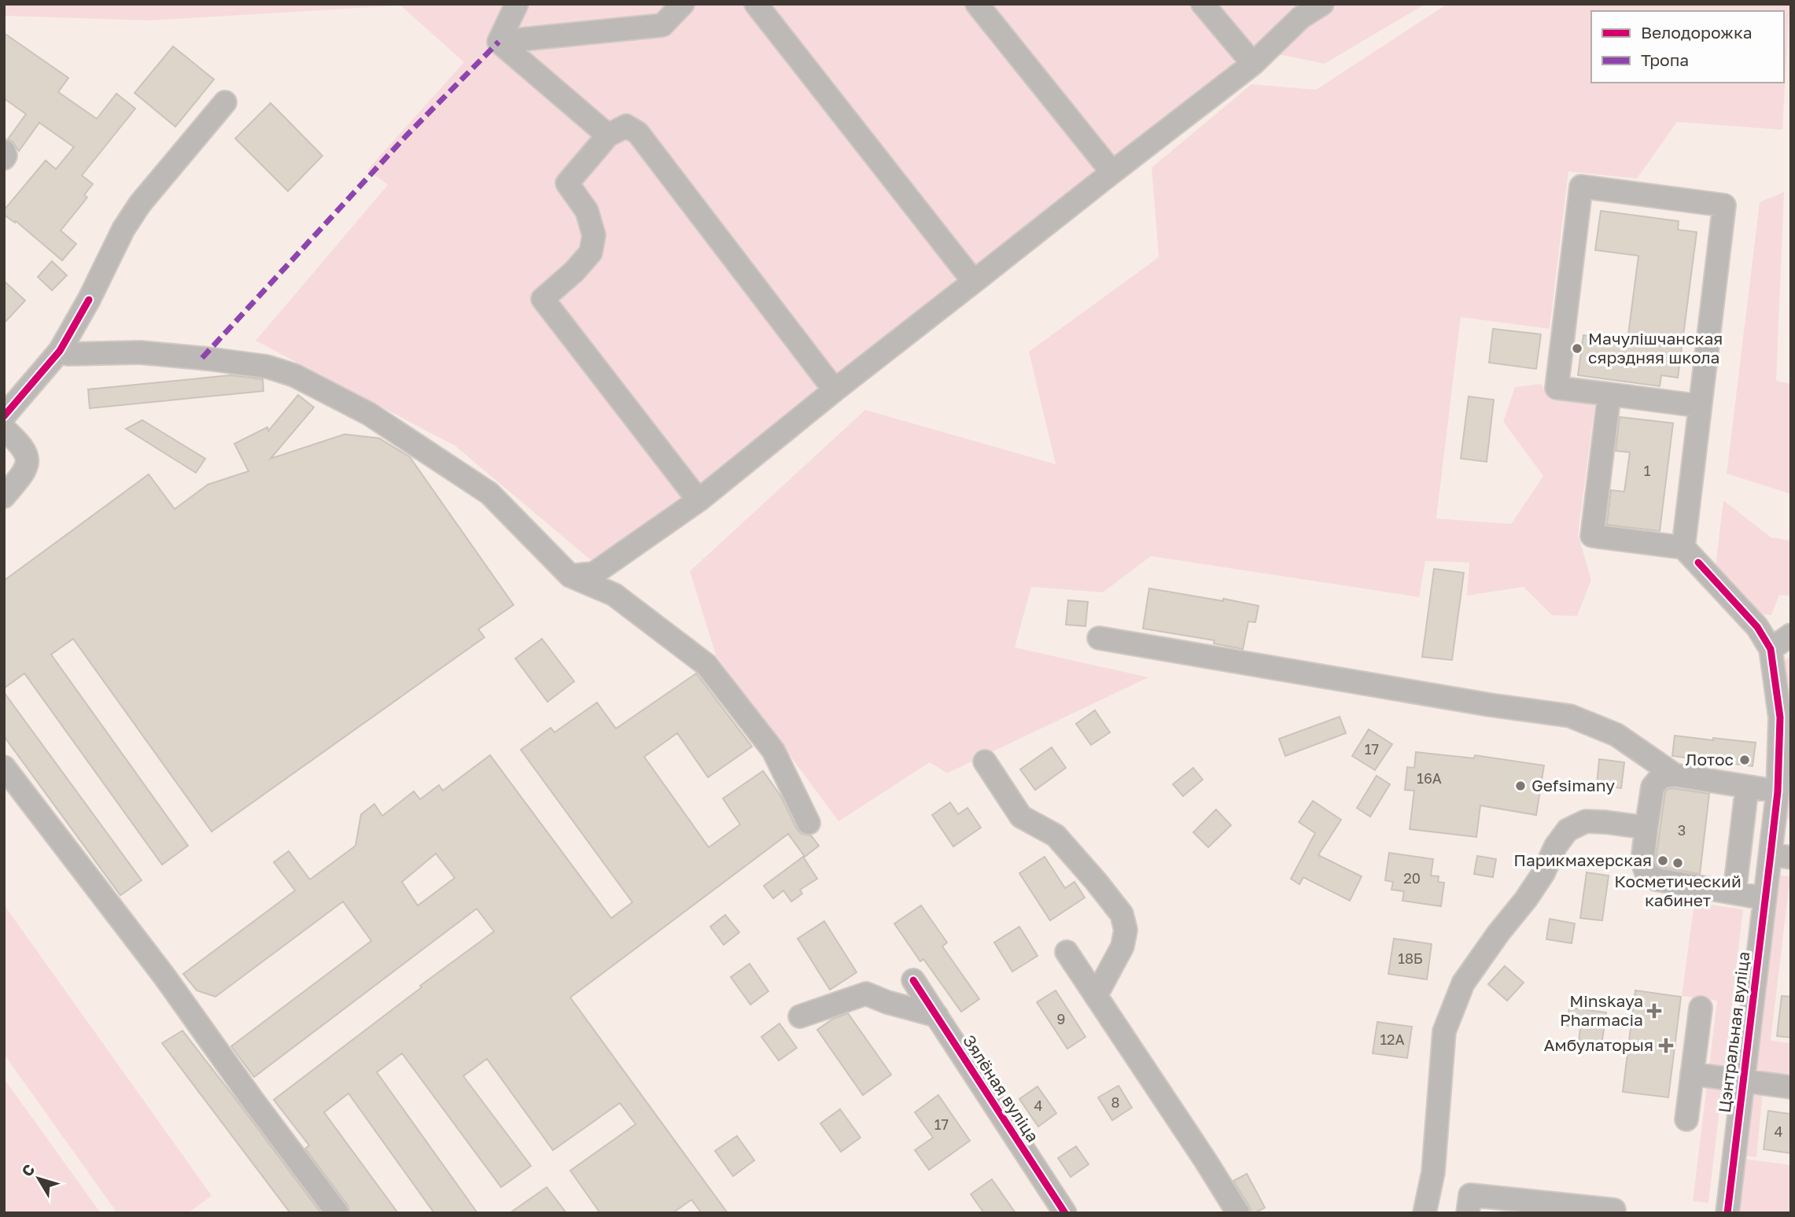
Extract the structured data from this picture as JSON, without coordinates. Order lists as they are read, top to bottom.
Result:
{
  "streets": {
    "street": ["Цэнтральная вуліца", "Зялёная вуліца"]
  },
  "places": {
    "other": [
      "Мачулішчанская сярэдняя школа",
      "Лотос",
      "Gefsimany",
      "Парикмахерская",
      "Косметический кабинет"
    ],
    "health": ["Minskaya Pharmacia", "Амбулаторыя"]
  },
  "house_numbers": [
    "1",
    "17",
    "16А",
    "3",
    "20",
    "18Б",
    "9",
    "12А",
    "8",
    "4",
    "17",
    "4"
  ],
  "legend": ["Велодорожка", "Тропа"],
  "north": "top left"
}
